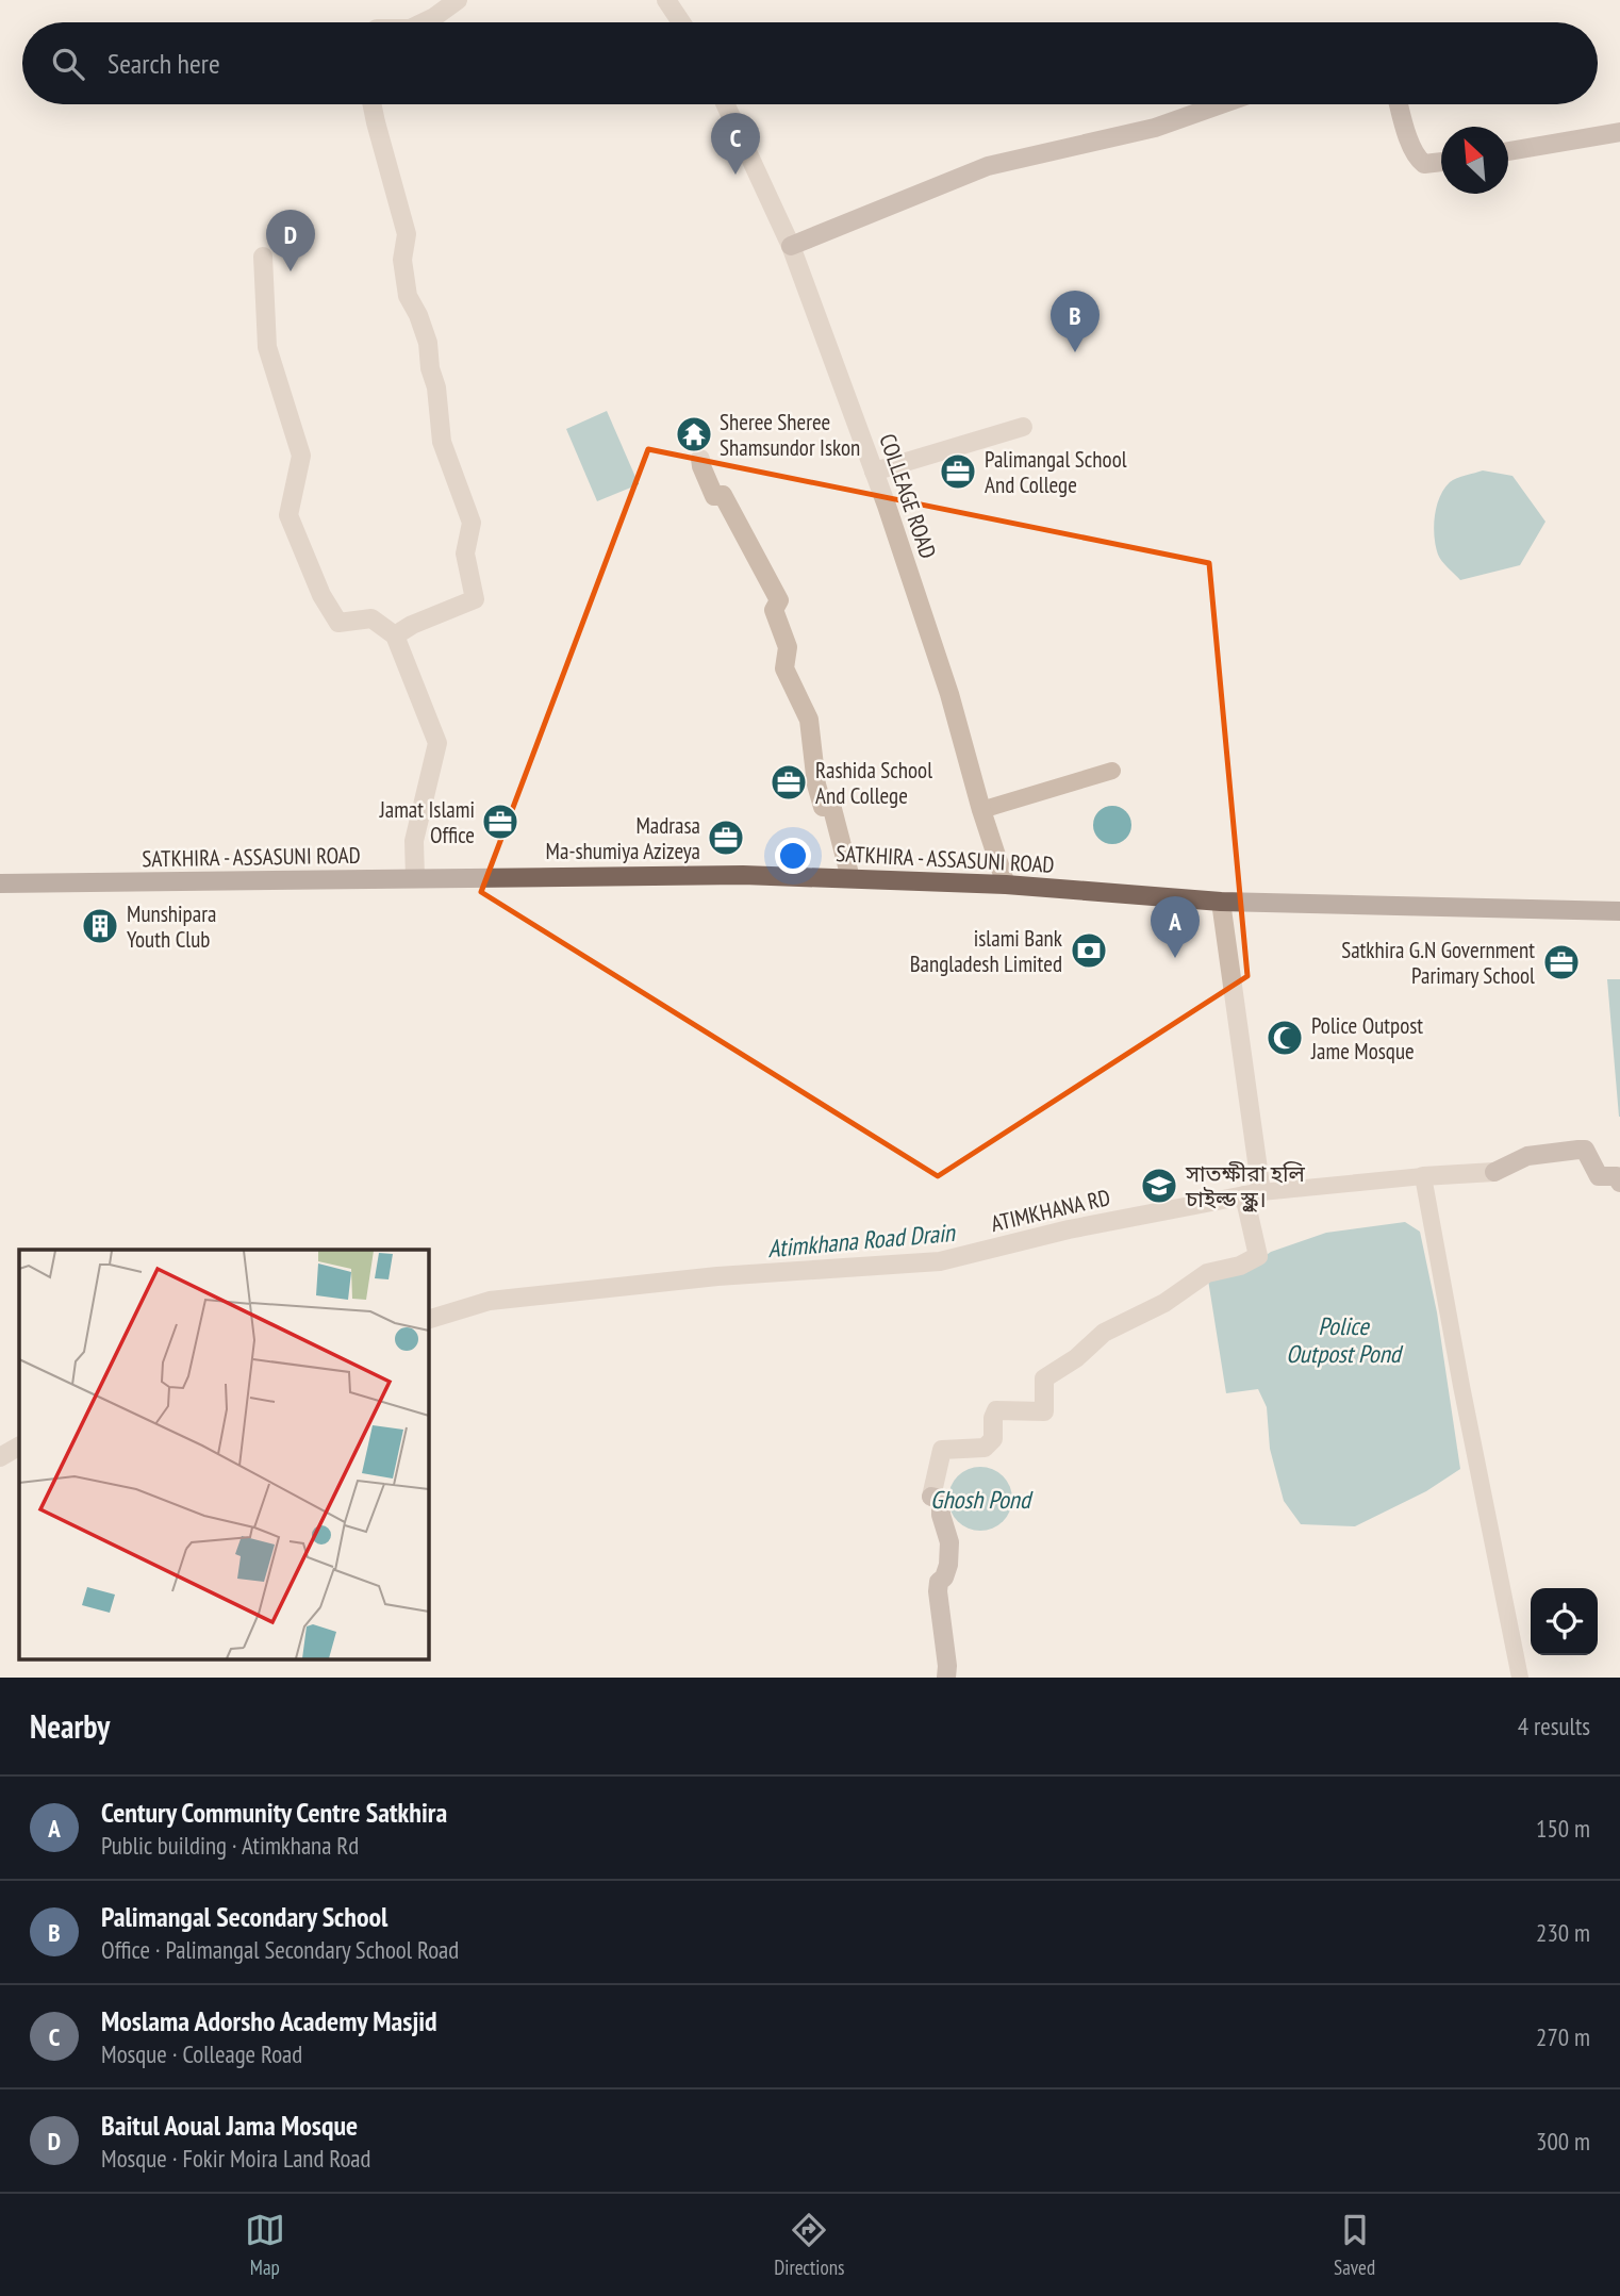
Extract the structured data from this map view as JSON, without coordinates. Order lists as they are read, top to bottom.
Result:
{
  "streets": {
    "main road": ["SATKHIRA - ASSASUNI ROAD"],
    "street": ["COLLEAGE ROAD", "ATIMKHANA RD"]
  },
  "crossings": [
    ["COLLEAGE ROAD", "SATKHIRA - ASSASUNI ROAD"]
  ],
  "water": ["Atimkhana Road Drain", "Police Outpost Pond", "Ghosh Pond"],
  "places": {
    "temple": ["Sheree Sheree Shamsundor Iskon"],
    "office": [
      "Palimangal School And College",
      "Rashida School And College",
      "Jamat Islami Office",
      "Madrasa Ma-shumiya Azizeya",
      "Satkhira G.N Government Parimary School"
    ],
    "building": ["Munshipara Youth Club"],
    "bank": ["islami Bank Bangladesh Limited"],
    "mosque": ["Police Outpost Jame Mosque"],
    "school or university": ["সাতক্ষীরা হলি চাইল্ড স্কুল।"]
  },
  "north": "top left",
  "page": {
    "search": "Search here",
    "pins": [
      "C",
      "D",
      "B",
      "A"
    ],
    "heading": ["Nearby", "4 results"],
    "list": [
      {
        "mark": "A",
        "name": "Century Community Centre Satkhira",
        "note": "Public building · Atimkhana Rd",
        "value": "150 m"
      },
      {
        "mark": "B",
        "name": "Palimangal Secondary School",
        "note": "Office · Palimangal Secondary School Road",
        "value": "230 m"
      },
      {
        "mark": "C",
        "name": "Moslama Adorsho Academy Masjid",
        "note": "Mosque · Colleage Road",
        "value": "270 m"
      },
      {
        "mark": "D",
        "name": "Baitul Aoual Jama Mosque",
        "note": "Mosque · Fokir Moira Land Road",
        "value": "300 m"
      }
    ],
    "nav": ["Map", "Directions", "Saved"]
  }
}
